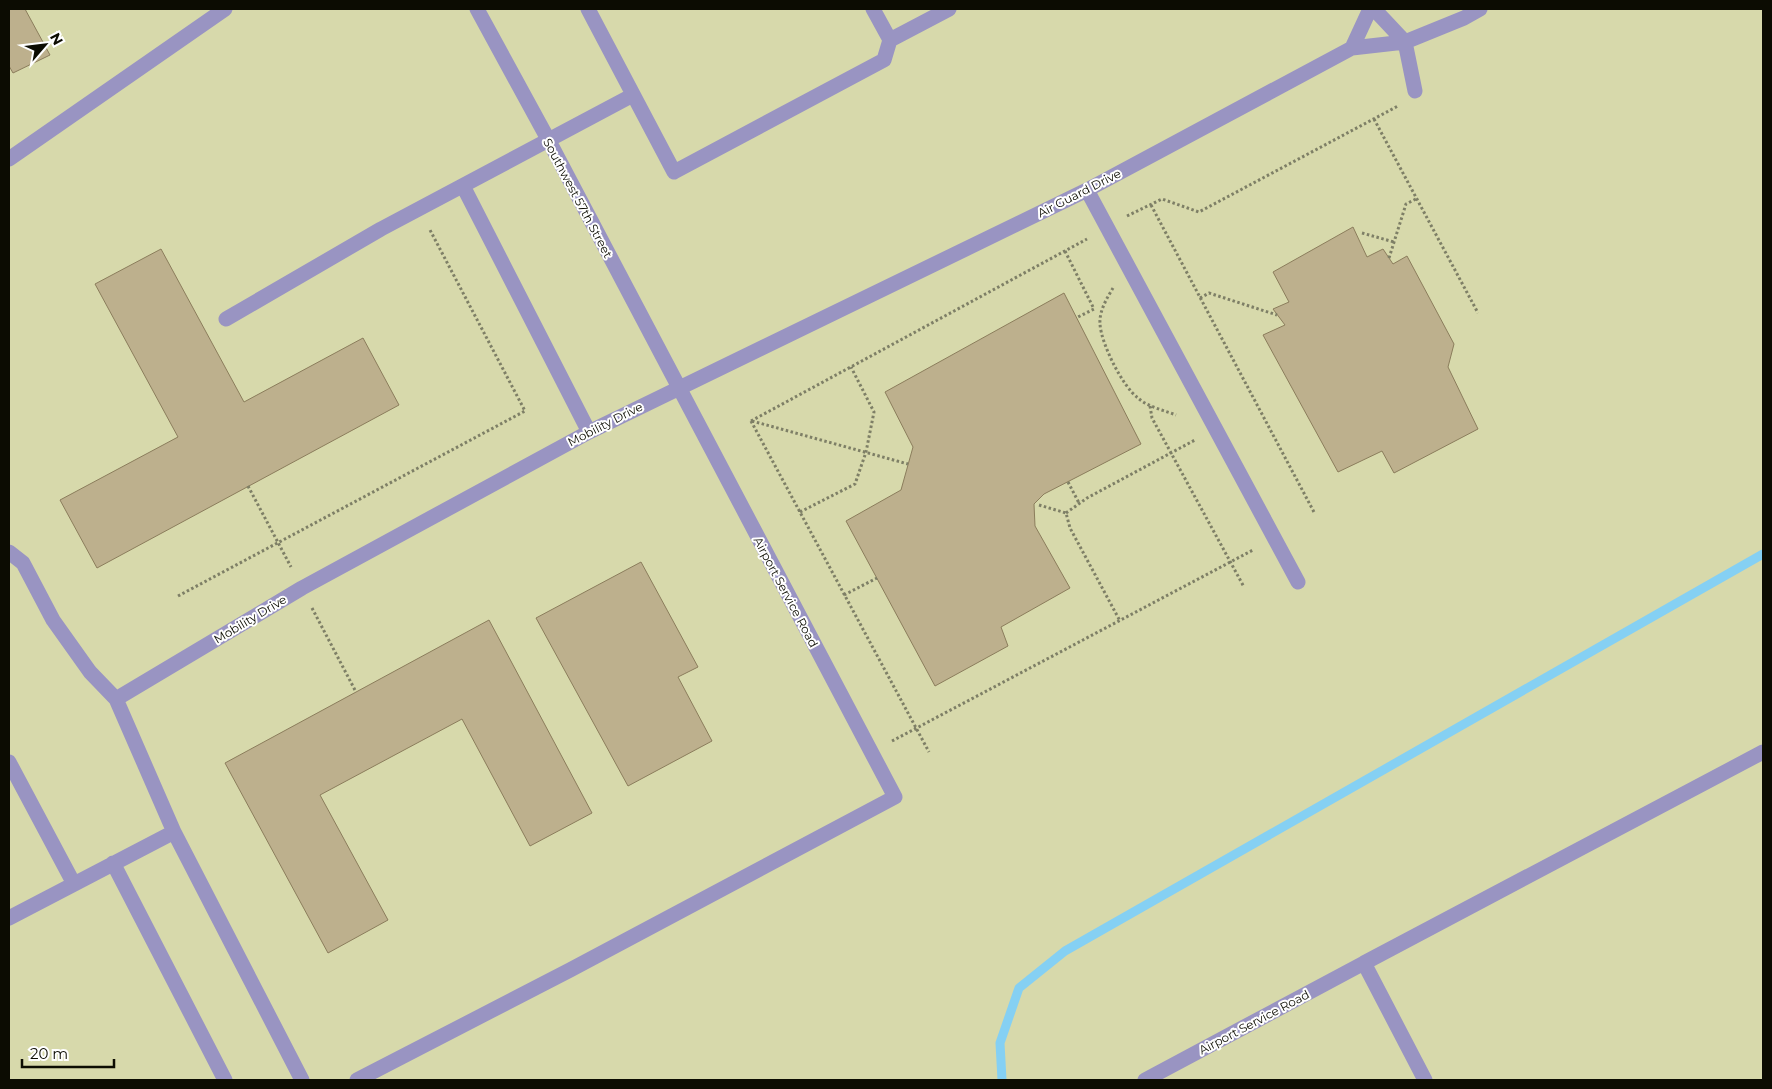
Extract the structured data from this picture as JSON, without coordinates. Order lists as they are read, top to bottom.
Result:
{
  "streets": {
    "lane": [
      "Air Guard Drive",
      "Southwest 57th Street",
      "Mobility Drive",
      "Airport Service Road"
    ]
  },
  "crossings": [
    ["Air Guard Drive", "Southwest 57th Street"],
    ["Air Guard Drive", "Mobility Drive"],
    ["Air Guard Drive", "Airport Service Road"],
    ["Southwest 57th Street", "Mobility Drive"],
    ["Southwest 57th Street", "Airport Service Road"],
    ["Mobility Drive", "Airport Service Road"]
  ],
  "scale_bar": "20 m",
  "north": "top right"
}
